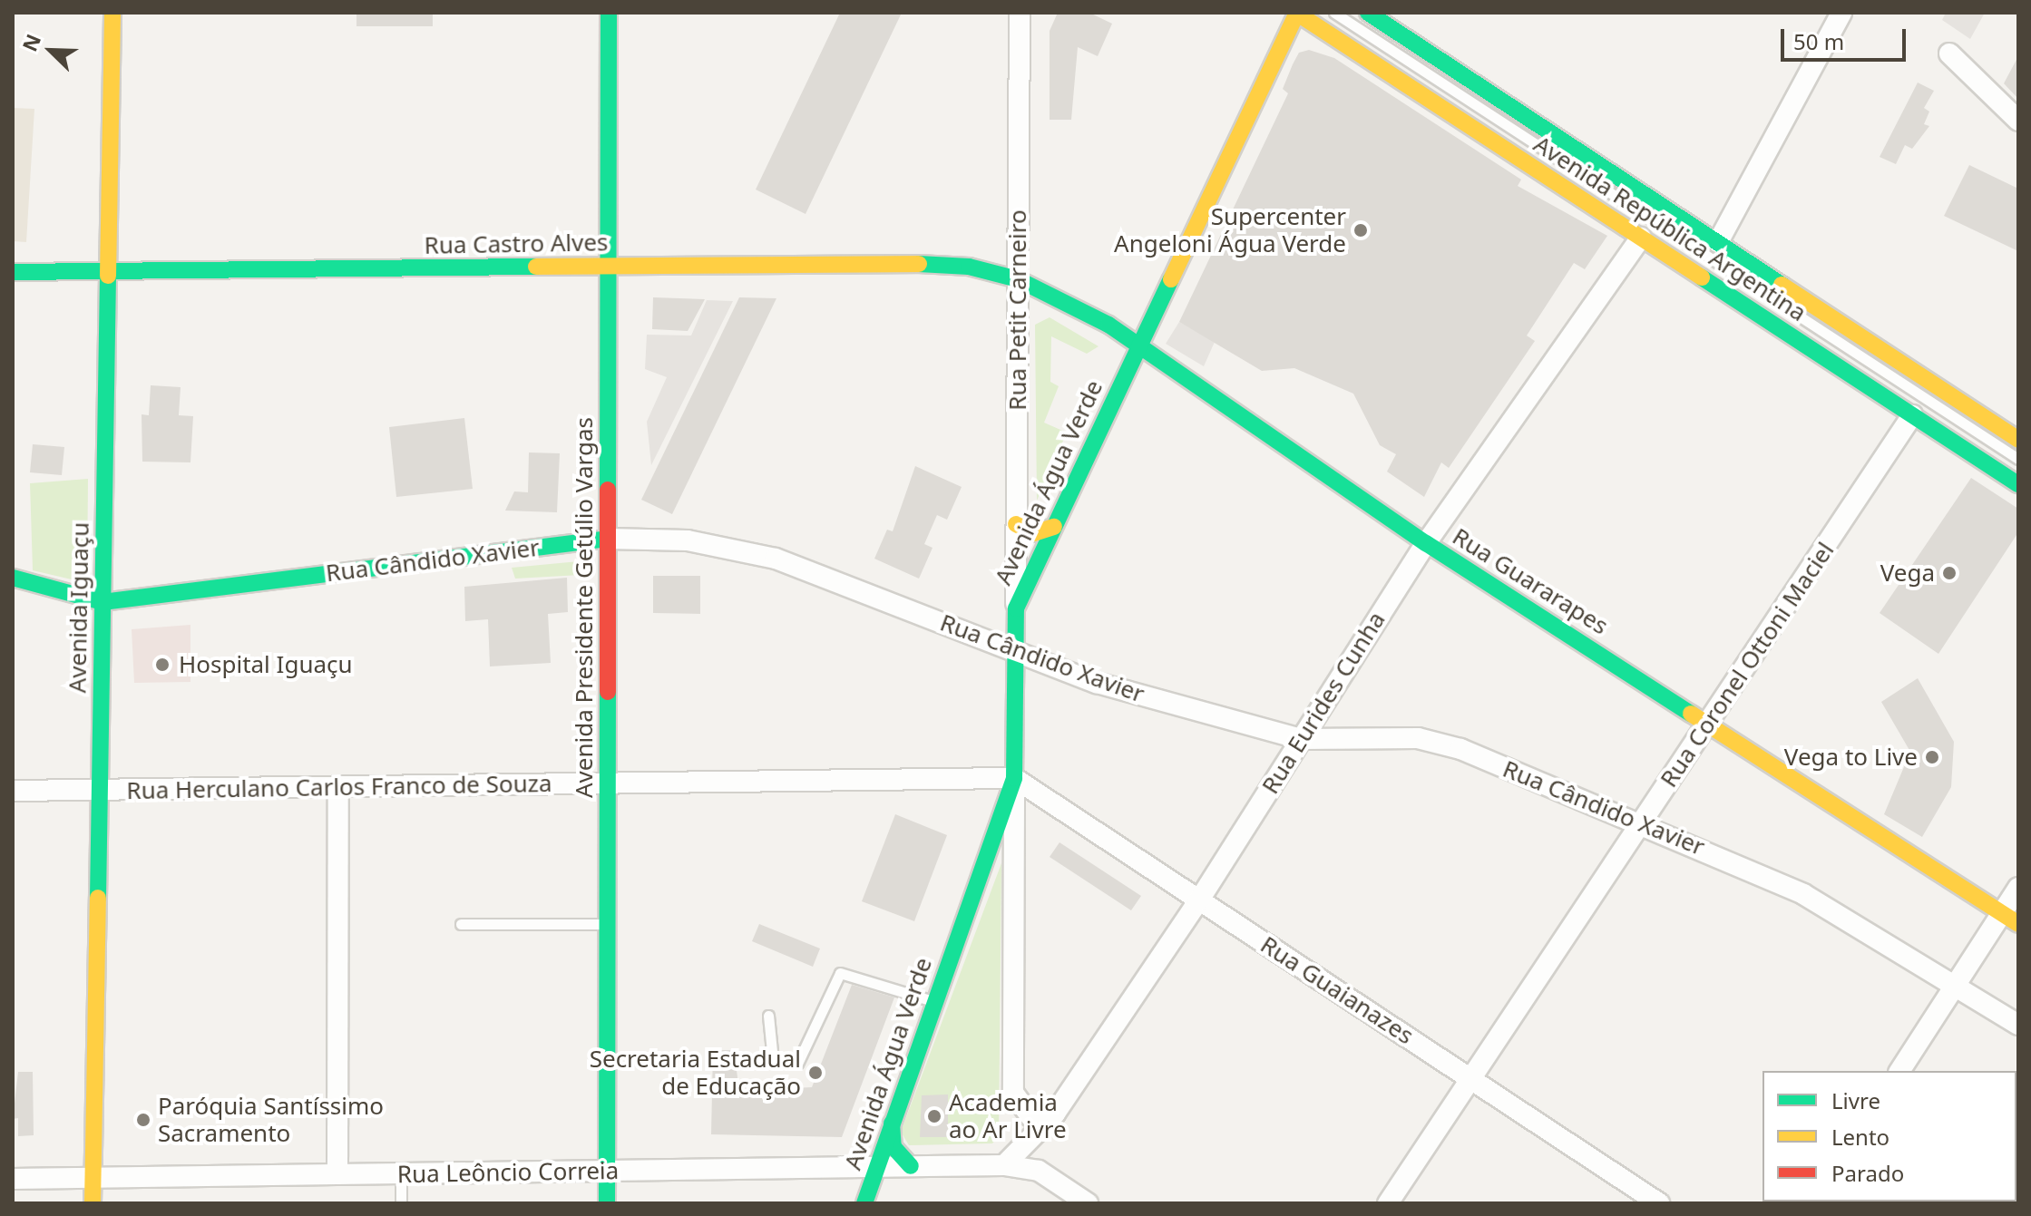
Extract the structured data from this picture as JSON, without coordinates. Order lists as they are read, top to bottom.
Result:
{
  "streets": {
    "main road": [
      "Avenida República Argentina",
      "Rua Castro Alves",
      "Avenida Água Verde",
      "Rua Cândido Xavier",
      "Rua Guararapes",
      "Avenida Iguaçu",
      "Avenida Presidente Getúlio Vargas"
    ],
    "street": [
      "Rua Petit Carneiro",
      "Rua Coronel Ottoni Maciel",
      "Rua Eurides Cunha",
      "Rua Herculano Carlos Franco de Souza",
      "Rua Guaianazes",
      "Rua Leôncio Correia"
    ]
  },
  "crossings": [
    ["Avenida República Argentina", "Avenida Água Verde"],
    ["Avenida República Argentina", "Rua Coronel Ottoni Maciel"],
    ["Avenida República Argentina", "Rua Eurides Cunha"],
    ["Rua Castro Alves", "Rua Petit Carneiro"],
    ["Rua Castro Alves", "Rua Guararapes"],
    ["Rua Castro Alves", "Avenida Iguaçu"],
    ["Rua Castro Alves", "Avenida Presidente Getúlio Vargas"],
    ["Rua Petit Carneiro", "Avenida Água Verde"],
    ["Rua Petit Carneiro", "Rua Guararapes"],
    ["Avenida Água Verde", "Rua Cândido Xavier"],
    ["Avenida Água Verde", "Rua Guararapes"],
    ["Avenida Água Verde", "Rua Herculano Carlos Franco de Souza"],
    ["Avenida Água Verde", "Rua Guaianazes"],
    ["Avenida Água Verde", "Rua Leôncio Correia"],
    ["Rua Cândido Xavier", "Avenida Iguaçu"],
    ["Rua Cândido Xavier", "Avenida Presidente Getúlio Vargas"],
    ["Rua Cândido Xavier", "Rua Coronel Ottoni Maciel"],
    ["Rua Cândido Xavier", "Rua Eurides Cunha"],
    ["Rua Guararapes", "Rua Coronel Ottoni Maciel"],
    ["Rua Guararapes", "Rua Eurides Cunha"],
    ["Avenida Iguaçu", "Rua Herculano Carlos Franco de Souza"],
    ["Avenida Iguaçu", "Rua Leôncio Correia"],
    ["Avenida Presidente Getúlio Vargas", "Rua Herculano Carlos Franco de Souza"],
    ["Avenida Presidente Getúlio Vargas", "Rua Leôncio Correia"],
    ["Rua Coronel Ottoni Maciel", "Rua Guaianazes"],
    ["Rua Eurides Cunha", "Rua Guaianazes"],
    ["Rua Eurides Cunha", "Rua Leôncio Correia"],
    ["Rua Herculano Carlos Franco de Souza", "Rua Guaianazes"]
  ],
  "places": [
    "Supercenter Angeloni Água Verde",
    "Vega",
    "Hospital Iguaçu",
    "Vega to Live",
    "Secretaria Estadual de Educação",
    "Academia ao Ar Livre",
    "Paróquia Santíssimo Sacramento"
  ],
  "legend": ["Livre", "Lento", "Parado"],
  "scale_bar": "50 m",
  "north": "top left"
}
